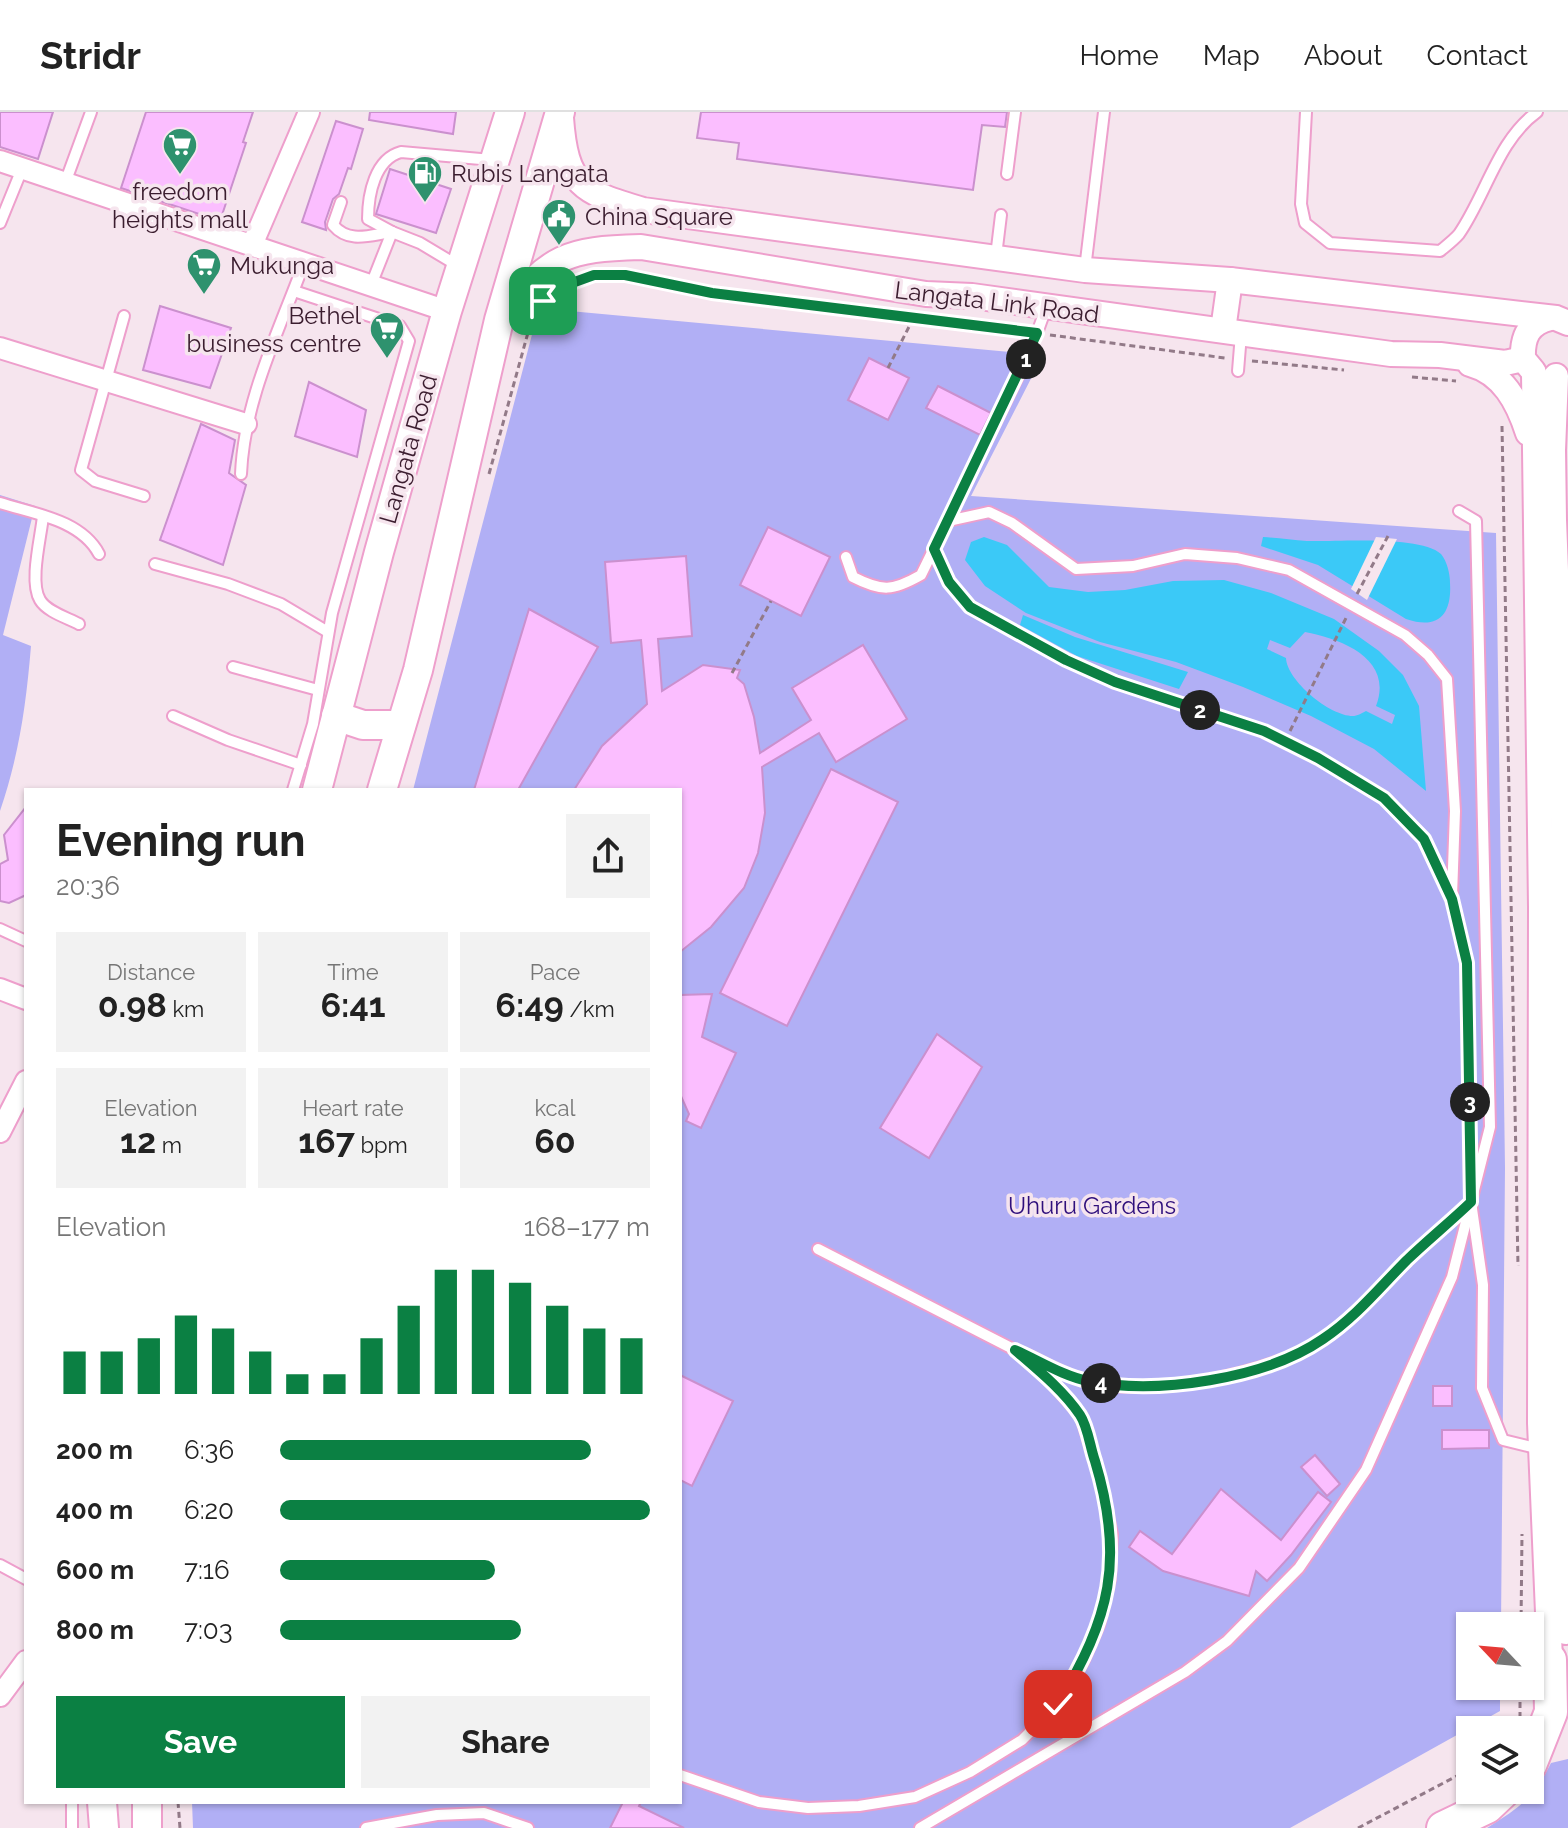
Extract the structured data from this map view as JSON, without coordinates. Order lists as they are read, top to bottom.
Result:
{
  "streets": {
    "main road": ["Langata Road"],
    "street": ["Langata Link Road"]
  },
  "parks": ["Uhuru Gardens"],
  "places": {
    "supermarket": ["freedom heights mall", "Mukunga", "Bethel business centre"],
    "fuel station": ["Rubis Langata"],
    "public building": ["China Square"]
  },
  "north": "top left",
  "page": {
    "header": "Stridr",
    "nav": [
      "Home",
      "Map",
      "About",
      "Contact"
    ],
    "pins": [
      "1",
      "2",
      "3",
      "4"
    ],
    "heading": ["Evening run", "20:36"],
    "stats": [
      ["Distance", "0.98 km"],
      ["Time", "6:41"],
      ["Pace", "6:49 /km"],
      ["Elevation", "12 m"],
      ["Heart rate", "167 bpm"],
      ["kcal", "60"]
    ],
    "chart": ["Elevation", "168–177 m"],
    "list": [
      {
        "name": "200 m",
        "note": "6:36"
      },
      {
        "name": "400 m",
        "note": "6:20"
      },
      {
        "name": "600 m",
        "note": "7:16"
      },
      {
        "name": "800 m",
        "note": "7:03"
      }
    ],
    "buttons": ["Save", "Share"]
  }
}
